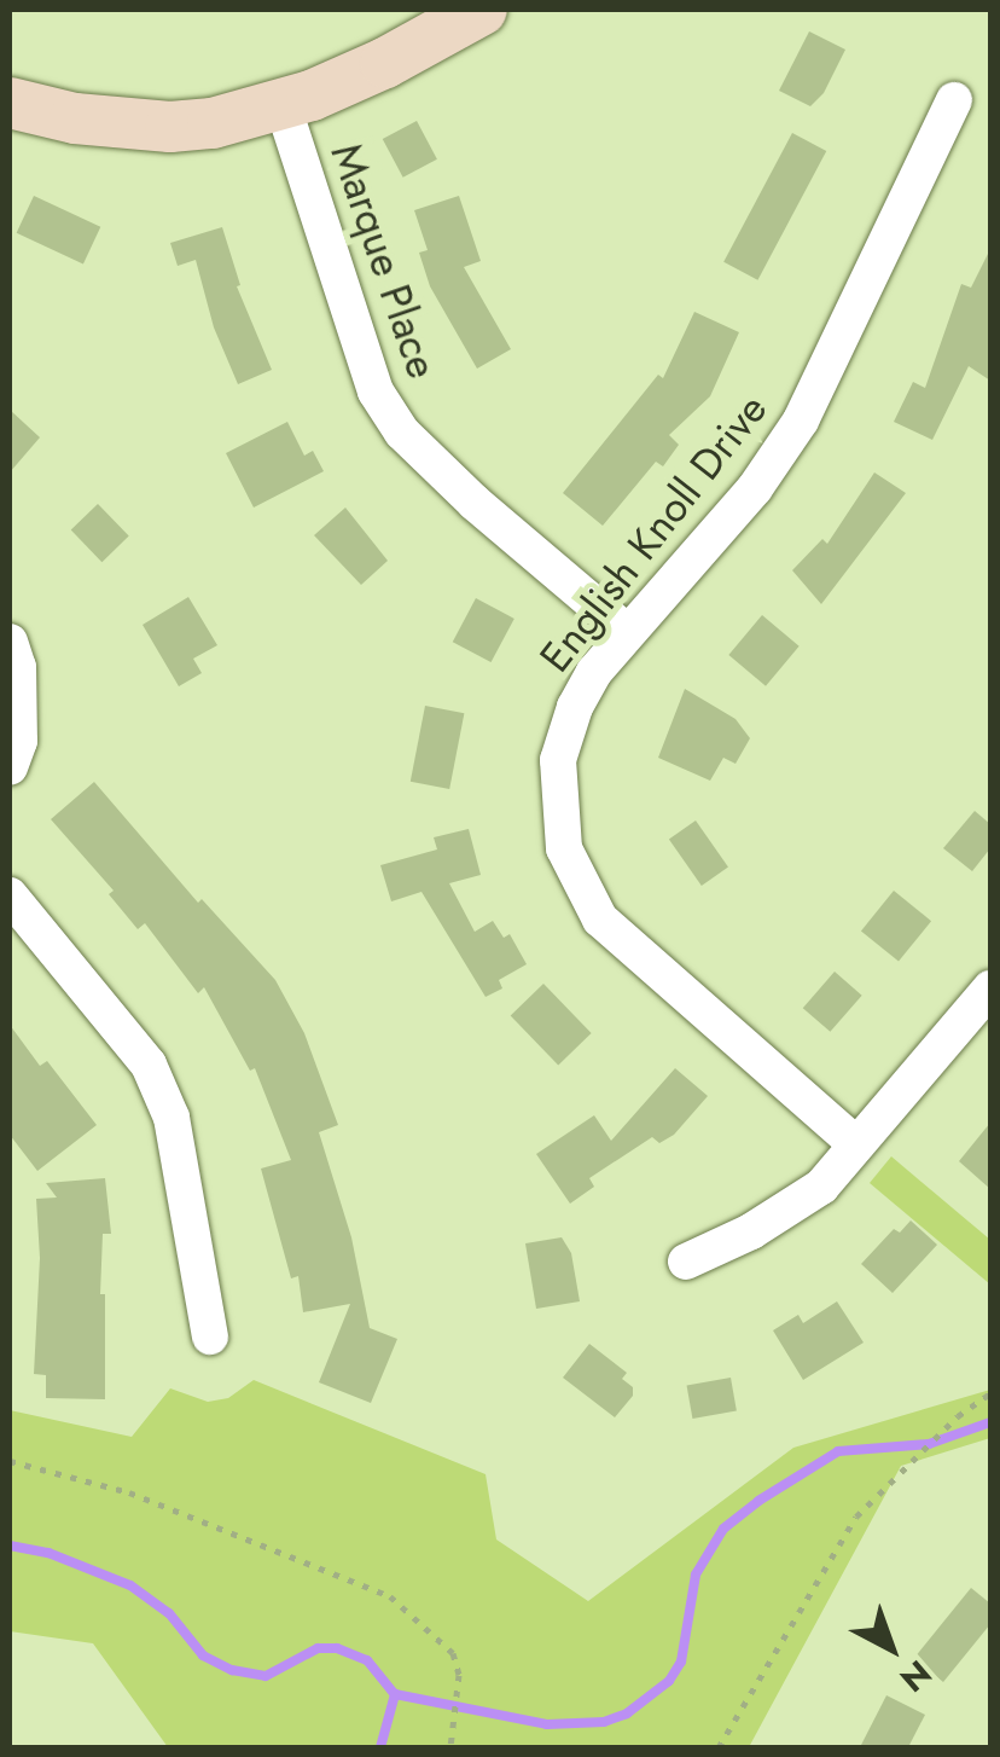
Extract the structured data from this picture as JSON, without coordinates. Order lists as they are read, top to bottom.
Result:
{
  "streets": {
    "street": ["Marque Place", "English Knoll Drive"]
  },
  "crossings": [
    ["Marque Place", "English Knoll Drive"]
  ],
  "north": "bottom right"
}
